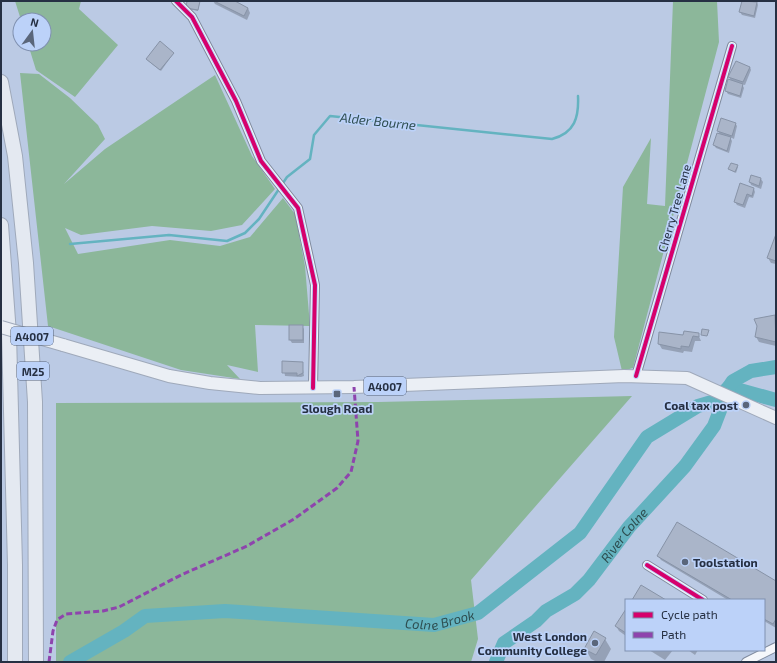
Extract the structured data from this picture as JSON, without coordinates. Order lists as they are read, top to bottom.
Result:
{
  "streets": {
    "highway": ["M25"],
    "main road": ["A4007"],
    "street": ["Cherry Tree Lane"]
  },
  "crossings": [
    ["Cherry Tree Lane", "A4007"]
  ],
  "water": ["Alder Bourne", "River Colne", "Colne Brook"],
  "places": {
    "transit": ["Slough Road"],
    "other": ["Coal tax post", "Toolstation", "West London Community College"]
  },
  "legend": ["Cycle path", "Path"],
  "north": "top"
}
